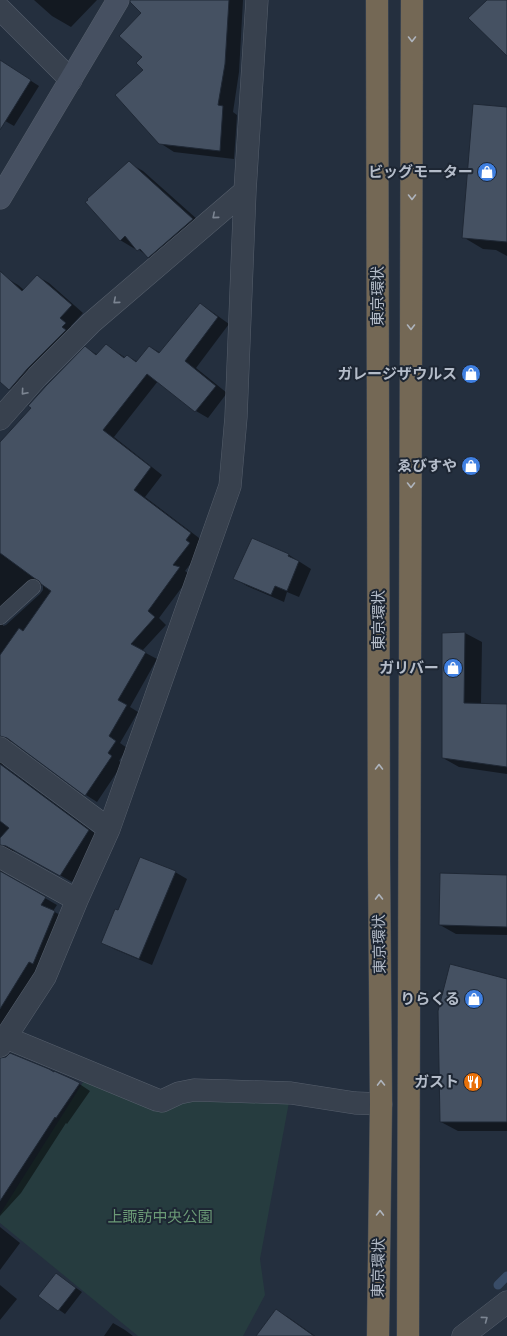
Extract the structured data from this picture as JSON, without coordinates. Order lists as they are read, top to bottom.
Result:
{
  "streets": {
    "highway": ["東京環状"]
  },
  "parks": ["上諏訪中央公園"],
  "places": {
    "shop": [
      "ビッグモーター",
      "ガレージザウルス",
      "ゑびすや",
      "ガリバー",
      "りらくる"
    ],
    "restaurant": ["ガスト"]
  }
}
